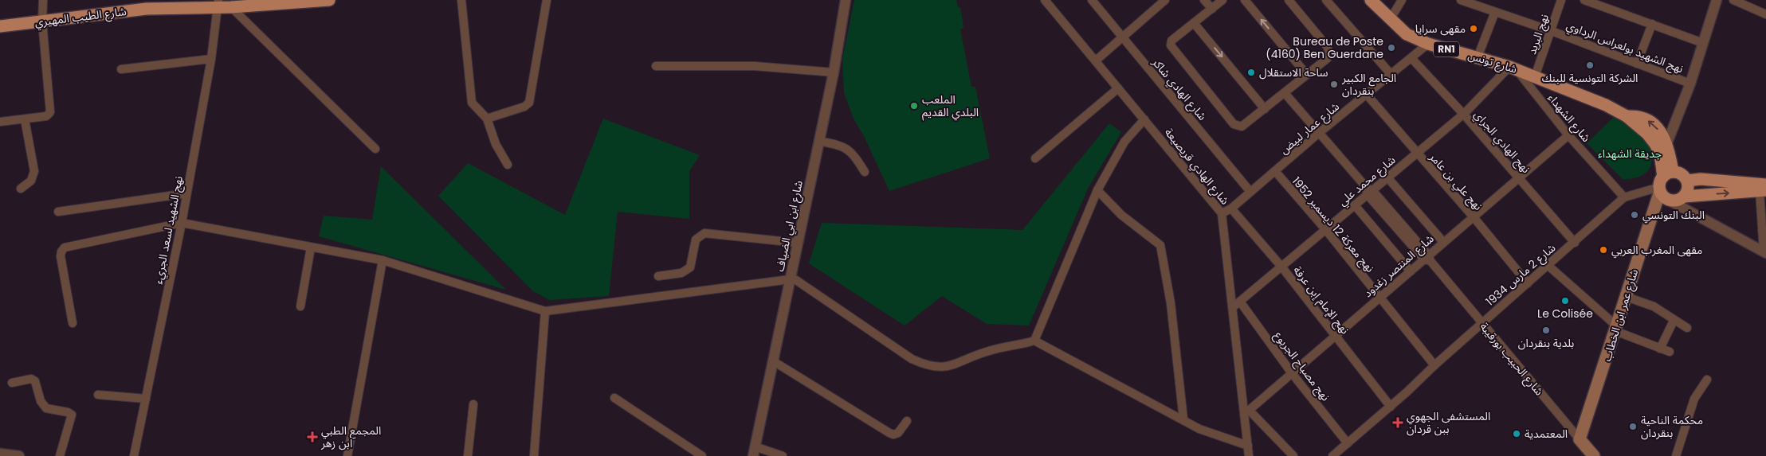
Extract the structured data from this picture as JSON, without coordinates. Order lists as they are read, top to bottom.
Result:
{
  "streets": {
    "main road": [
      "شارع الطيب المهيري",
      "RN1",
      "شارع تونس",
      "شارع عمر ابن الخطاب",
      "شارع الحبيب بورقيبة"
    ],
    "street": [
      "نهج البريد",
      "نهج الشهيد بولعراس الرداوي",
      "شارع الهادي شاكر",
      "شارع الشهداء",
      "شارع عمار لبيض",
      "نهج الهادي الجراي",
      "شارع الهادي قريصيعة",
      "شارع محمد علي",
      "نهج علي بن عامر",
      "نهج معركة 12 ديسمبر 1952",
      "شارع ابن ابي الضياف",
      "نهج الشهيد لسعد الجريء",
      "شارع المنتصر زغدود",
      "شارع 2 مارس 1934",
      "نهج الإمام إبن عرفة",
      "نهج مصباح الجربوع"
    ]
  },
  "crossings": [
    ["شارع الطيب المهيري", "نهج الشهيد لسعد الجريء"],
    ["نهج البريد", "نهج الشهيد بولعراس الرداوي"],
    ["نهج البريد", "RN1"],
    ["نهج البريد", "شارع تونس"],
    ["RN1", "شارع تونس"],
    ["RN1", "شارع 2 مارس 1934"],
    ["RN1", "شارع عمر ابن الخطاب"],
    ["شارع تونس", "شارع الشهداء"],
    ["شارع تونس", "شارع عمار لبيض"],
    ["شارع تونس", "شارع محمد علي"],
    ["شارع الهادي شاكر", "شارع عمار لبيض"],
    ["شارع الشهداء", "شارع محمد علي"],
    ["شارع الشهداء", "شارع المنتصر زغدود"],
    ["شارع الشهداء", "شارع 2 مارس 1934"],
    ["شارع عمار لبيض", "نهج الهادي الجراي"],
    ["شارع عمار لبيض", "شارع الهادي قريصيعة"],
    ["شارع عمار لبيض", "نهج علي بن عامر"],
    ["شارع عمار لبيض", "نهج معركة 12 ديسمبر 1952"],
    ["شارع عمار لبيض", "نهج الإمام إبن عرفة"],
    ["شارع عمار لبيض", "شارع الحبيب بورقيبة"],
    ["نهج الهادي الجراي", "شارع محمد علي"],
    ["نهج الهادي الجراي", "شارع المنتصر زغدود"],
    ["نهج الهادي الجراي", "شارع 2 مارس 1934"],
    ["شارع الهادي قريصيعة", "شارع محمد علي"],
    ["شارع الهادي قريصيعة", "شارع المنتصر زغدود"],
    ["شارع محمد علي", "نهج علي بن عامر"],
    ["شارع محمد علي", "نهج معركة 12 ديسمبر 1952"],
    ["شارع محمد علي", "نهج الإمام إبن عرفة"],
    ["شارع محمد علي", "شارع الحبيب بورقيبة"],
    ["شارع محمد علي", "نهج مصباح الجربوع"],
    ["نهج علي بن عامر", "شارع المنتصر زغدود"],
    ["نهج علي بن عامر", "شارع 2 مارس 1934"],
    ["نهج معركة 12 ديسمبر 1952", "شارع المنتصر زغدود"],
    ["نهج معركة 12 ديسمبر 1952", "شارع 2 مارس 1934"],
    ["شارع المنتصر زغدود", "نهج الإمام إبن عرفة"],
    ["شارع المنتصر زغدود", "شارع الحبيب بورقيبة"],
    ["شارع المنتصر زغدود", "نهج مصباح الجربوع"],
    ["شارع 2 مارس 1934", "نهج الإمام إبن عرفة"],
    ["شارع 2 مارس 1934", "شارع عمر ابن الخطاب"],
    ["شارع 2 مارس 1934", "شارع الحبيب بورقيبة"],
    ["شارع 2 مارس 1934", "نهج مصباح الجربوع"],
    ["شارع عمر ابن الخطاب", "شارع الحبيب بورقيبة"]
  ],
  "parks": ["جديقة الشهداء"],
  "places": {
    "other": [
      "مقهى سرايا",
      "Bureau de Poste (4160) Ben Guerdane",
      "الشركة التونسية للبنك",
      "ساحة الاستقلال",
      "الجامع الكبير بنقردان",
      "الملعب البلدي القديم",
      "البنك التونسي",
      "مقهى المغرب العربي",
      "Le Colisée",
      "بلدية بنقردان",
      "محكمة الناحية بنقردان",
      "المعتمدية"
    ],
    "health": ["المستشفى الجهوي ببن قردان", "المجمع الطبي ابن زهر"]
  }
}
